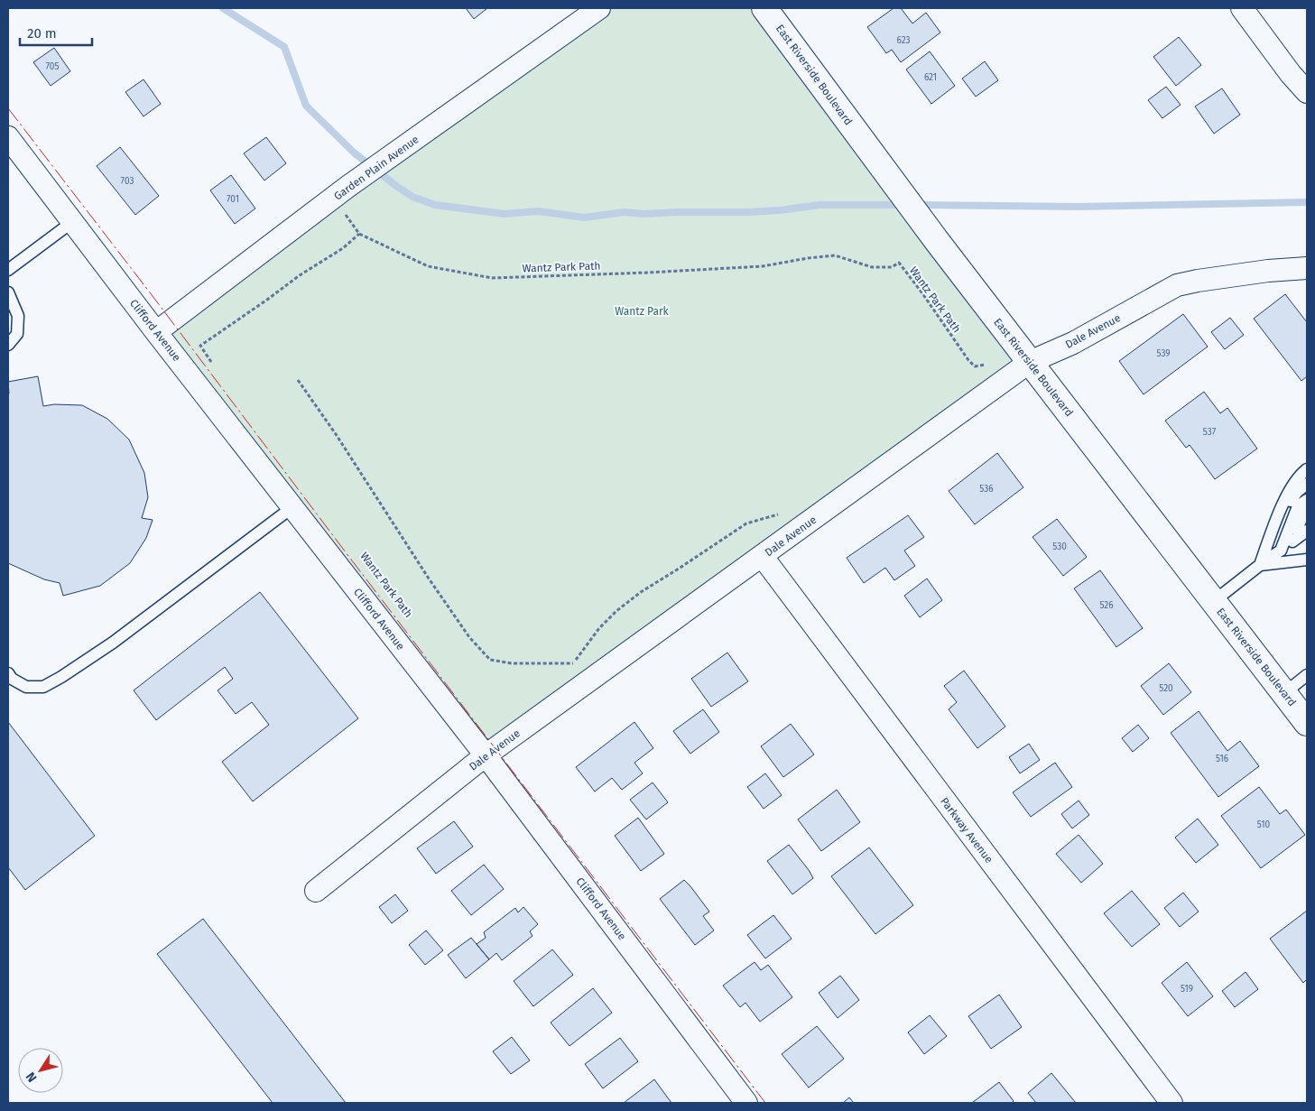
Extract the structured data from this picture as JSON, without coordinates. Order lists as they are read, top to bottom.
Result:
{
  "streets": {
    "main road": ["East Riverside Boulevard"],
    "street": [
      "Garden Plain Avenue",
      "Clifford Avenue",
      "Dale Avenue",
      "Parkway Avenue"
    ],
    "path": ["Wantz Park Path"]
  },
  "crossings": [
    ["East Riverside Boulevard", "Dale Avenue"],
    ["Garden Plain Avenue", "Wantz Park Path"],
    ["Garden Plain Avenue", "Clifford Avenue"],
    ["Clifford Avenue", "Dale Avenue"],
    ["Dale Avenue", "Parkway Avenue"]
  ],
  "parks": ["Wantz Park"],
  "house_numbers": [
    "623",
    "705",
    "621",
    "703",
    "701",
    "539",
    "537",
    "536",
    "530",
    "526",
    "520",
    "516",
    "510",
    "519"
  ],
  "scale_bar": "20 m",
  "north": "bottom left"
}
